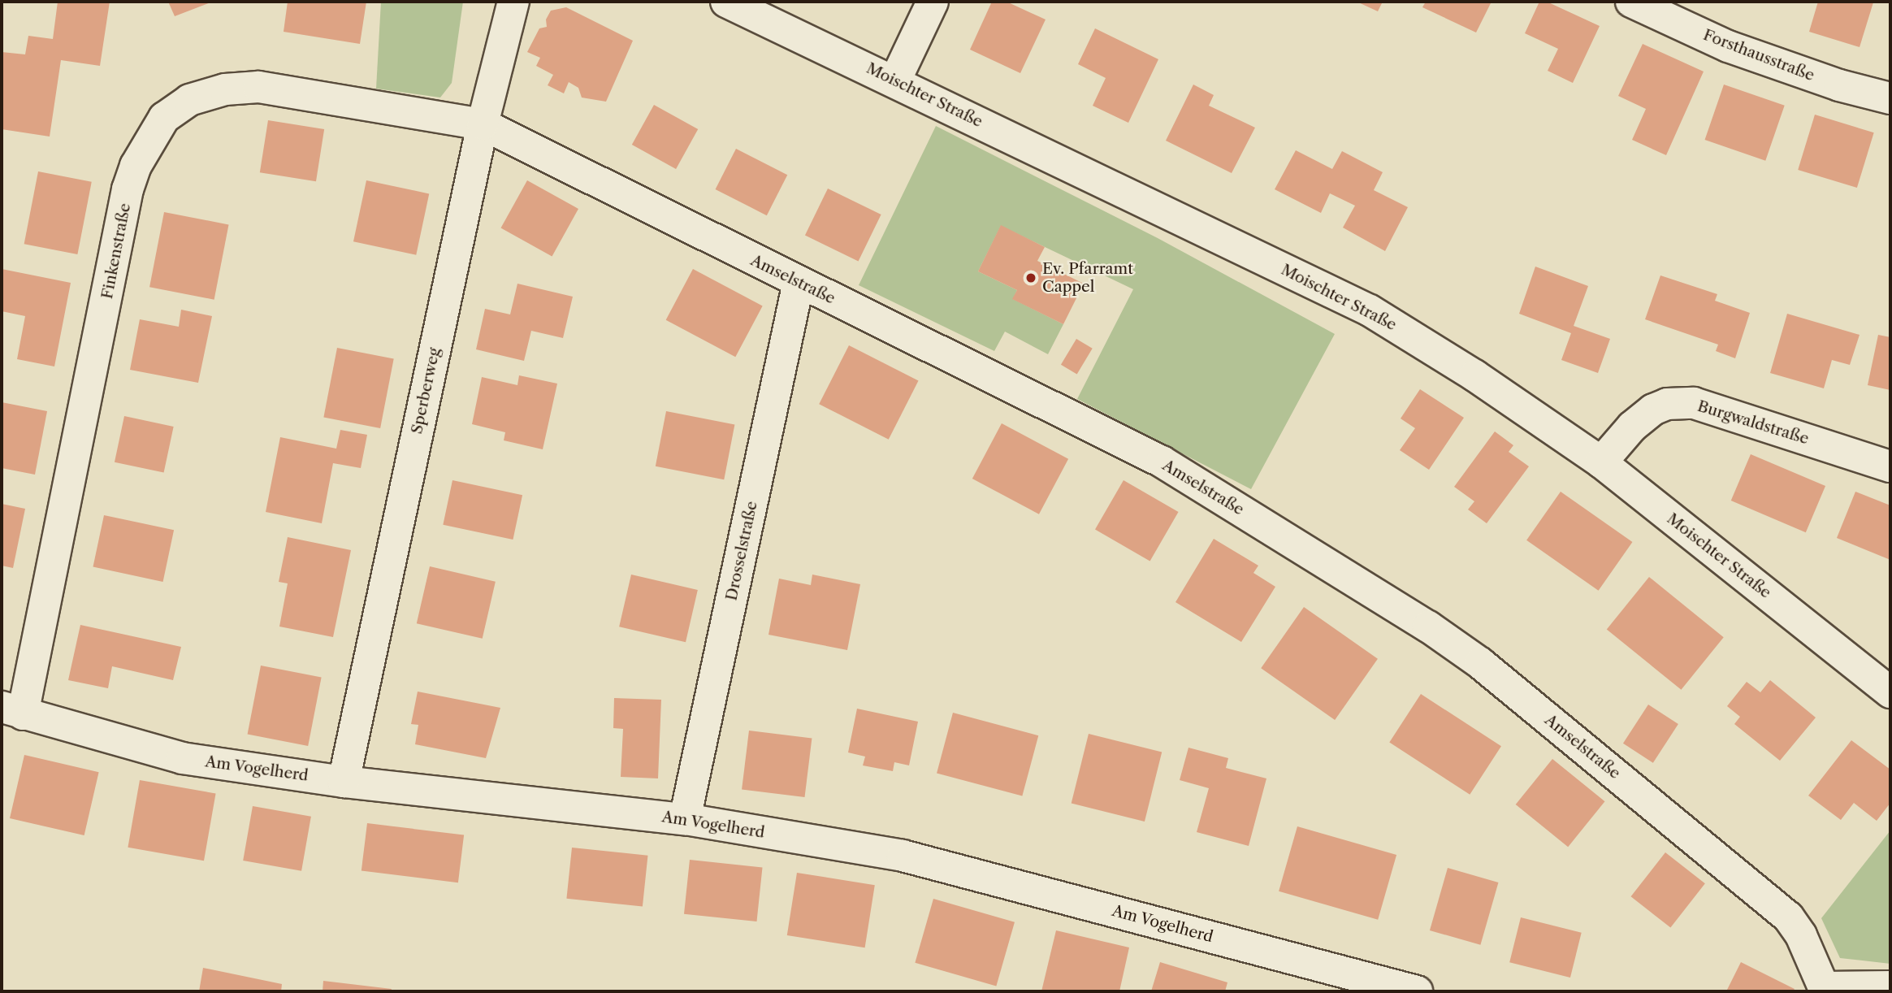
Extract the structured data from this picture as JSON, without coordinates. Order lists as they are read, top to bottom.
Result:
{
  "streets": {
    "street": [
      "Forsthausstraße",
      "Moischter Straße",
      "Finkenstraße",
      "Amselstraße",
      "Sperberweg",
      "Burgwaldstraße",
      "Drosselstraße",
      "Am Vogelherd"
    ]
  },
  "crossings": [
    ["Moischter Straße", "Burgwaldstraße"],
    ["Finkenstraße", "Amselstraße"],
    ["Finkenstraße", "Sperberweg"],
    ["Finkenstraße", "Am Vogelherd"],
    ["Amselstraße", "Sperberweg"],
    ["Amselstraße", "Drosselstraße"],
    ["Sperberweg", "Am Vogelherd"],
    ["Drosselstraße", "Am Vogelherd"]
  ],
  "places": ["Ev. Pfarramt Cappel"]
}
